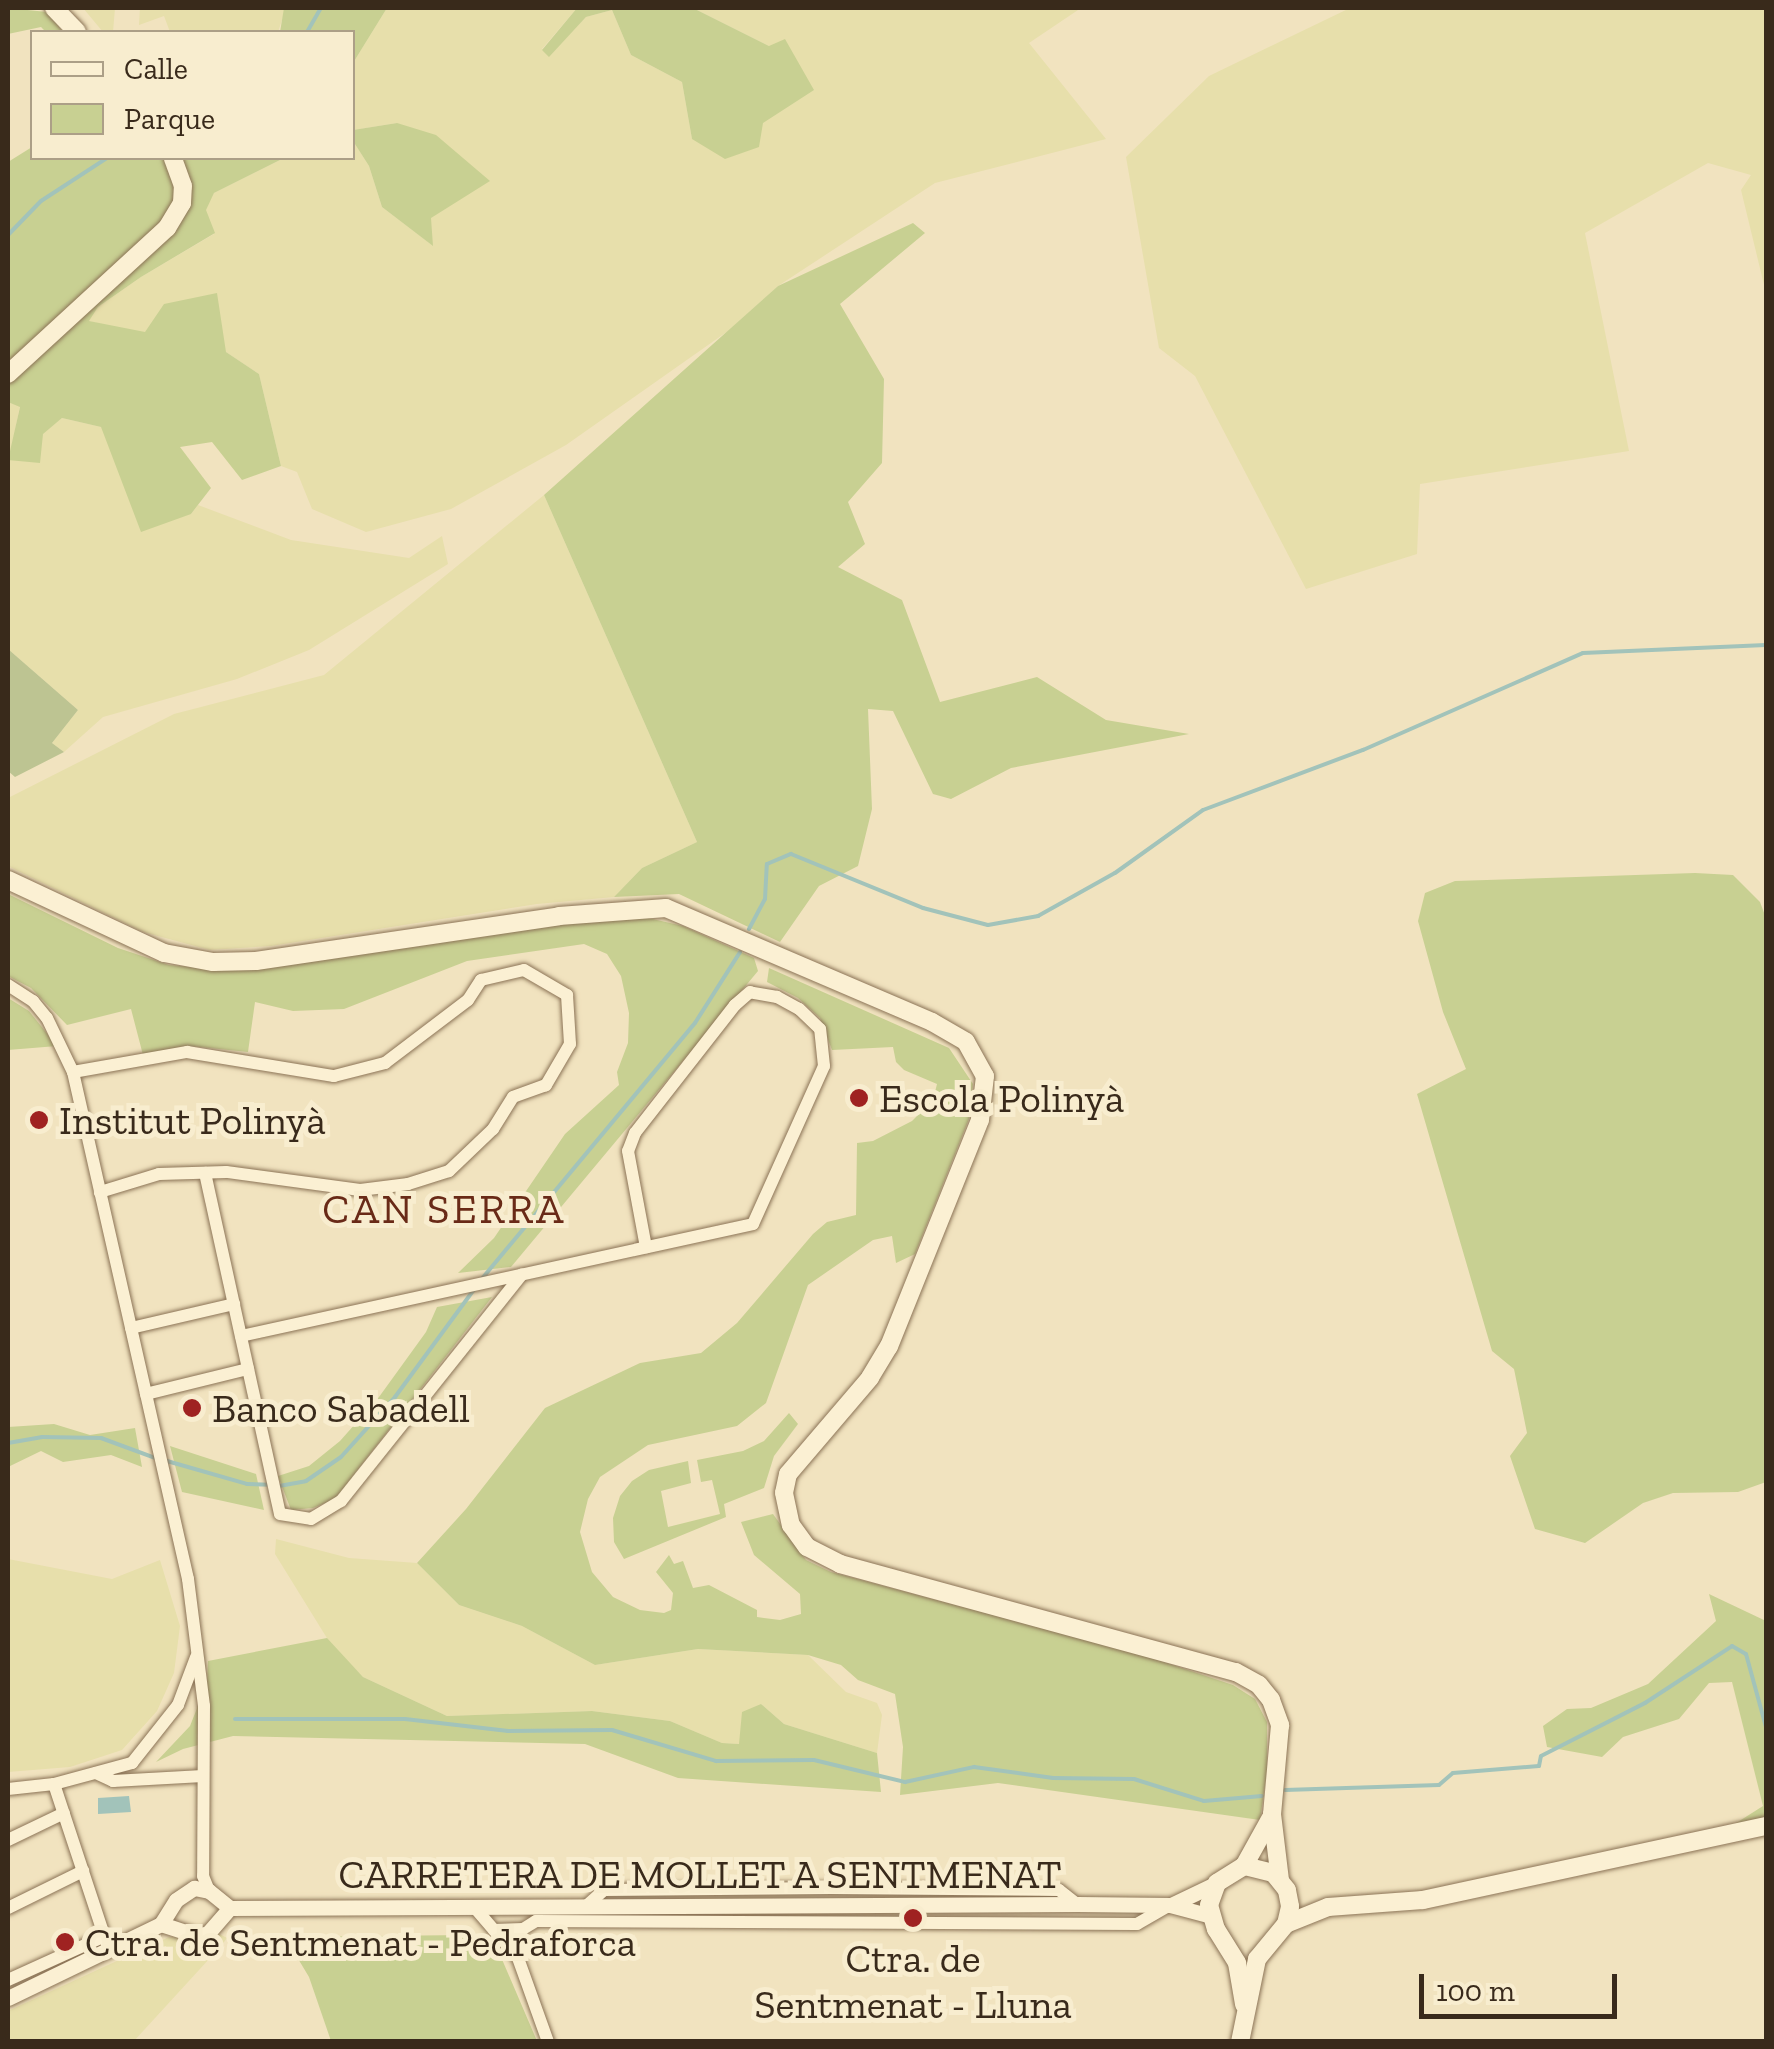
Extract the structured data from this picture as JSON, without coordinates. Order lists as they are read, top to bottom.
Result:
{
  "streets": {
    "street": ["CARRETERA DE MOLLET A SENTMENAT"]
  },
  "districts": ["CAN SERRA"],
  "places": [
    "Escola Polinyà",
    "Institut Polinyà",
    "Banco Sabadell",
    "Ctra. de Sentmenat - Lluna",
    "Ctra. de Sentmenat - Pedraforca"
  ],
  "legend": ["Calle", "Parque"],
  "scale_bar": "100 m"
}
